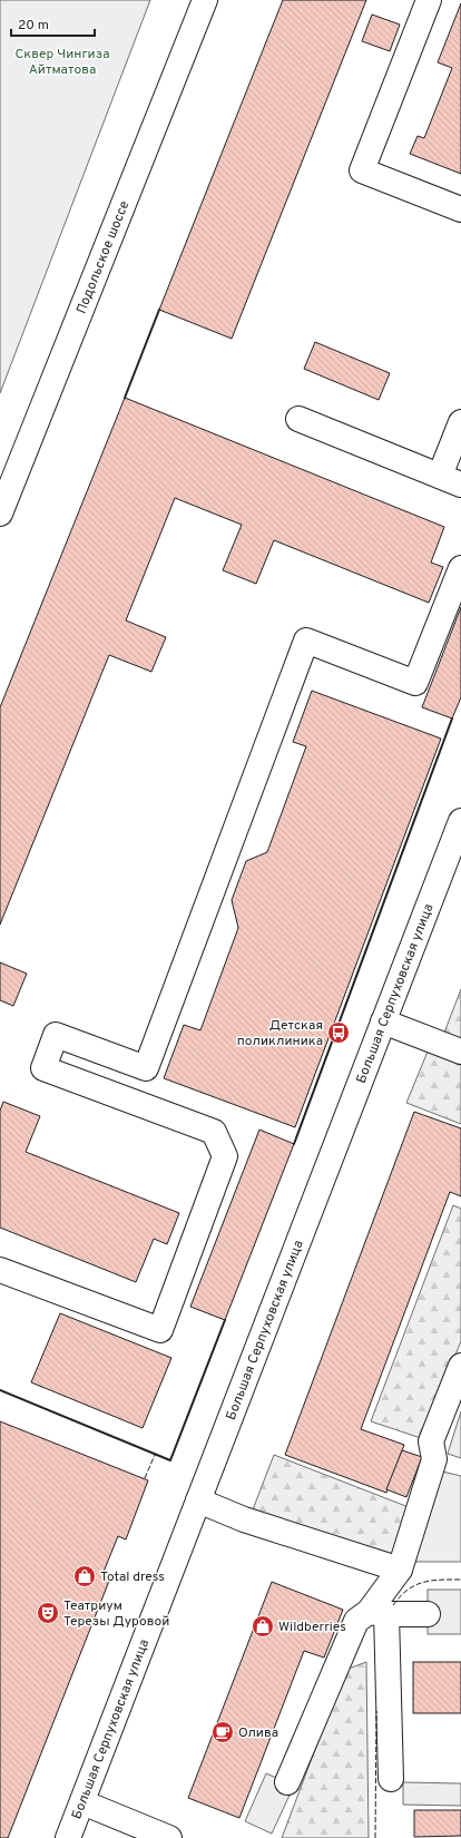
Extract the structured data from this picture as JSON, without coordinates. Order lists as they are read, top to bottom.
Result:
{
  "streets": {
    "street": ["Подольское шоссе", "Большая Серпуховская улица"]
  },
  "parks": ["Сквер Чингиза Айтматова"],
  "places": {
    "bus stop": ["Детская поликлиника"],
    "shop": ["Total dress", "Wildberries"],
    "theatre": ["Театриум Терезы Дуровой"],
    "cafe": ["Олива"]
  },
  "scale_bar": "20 m"
}
